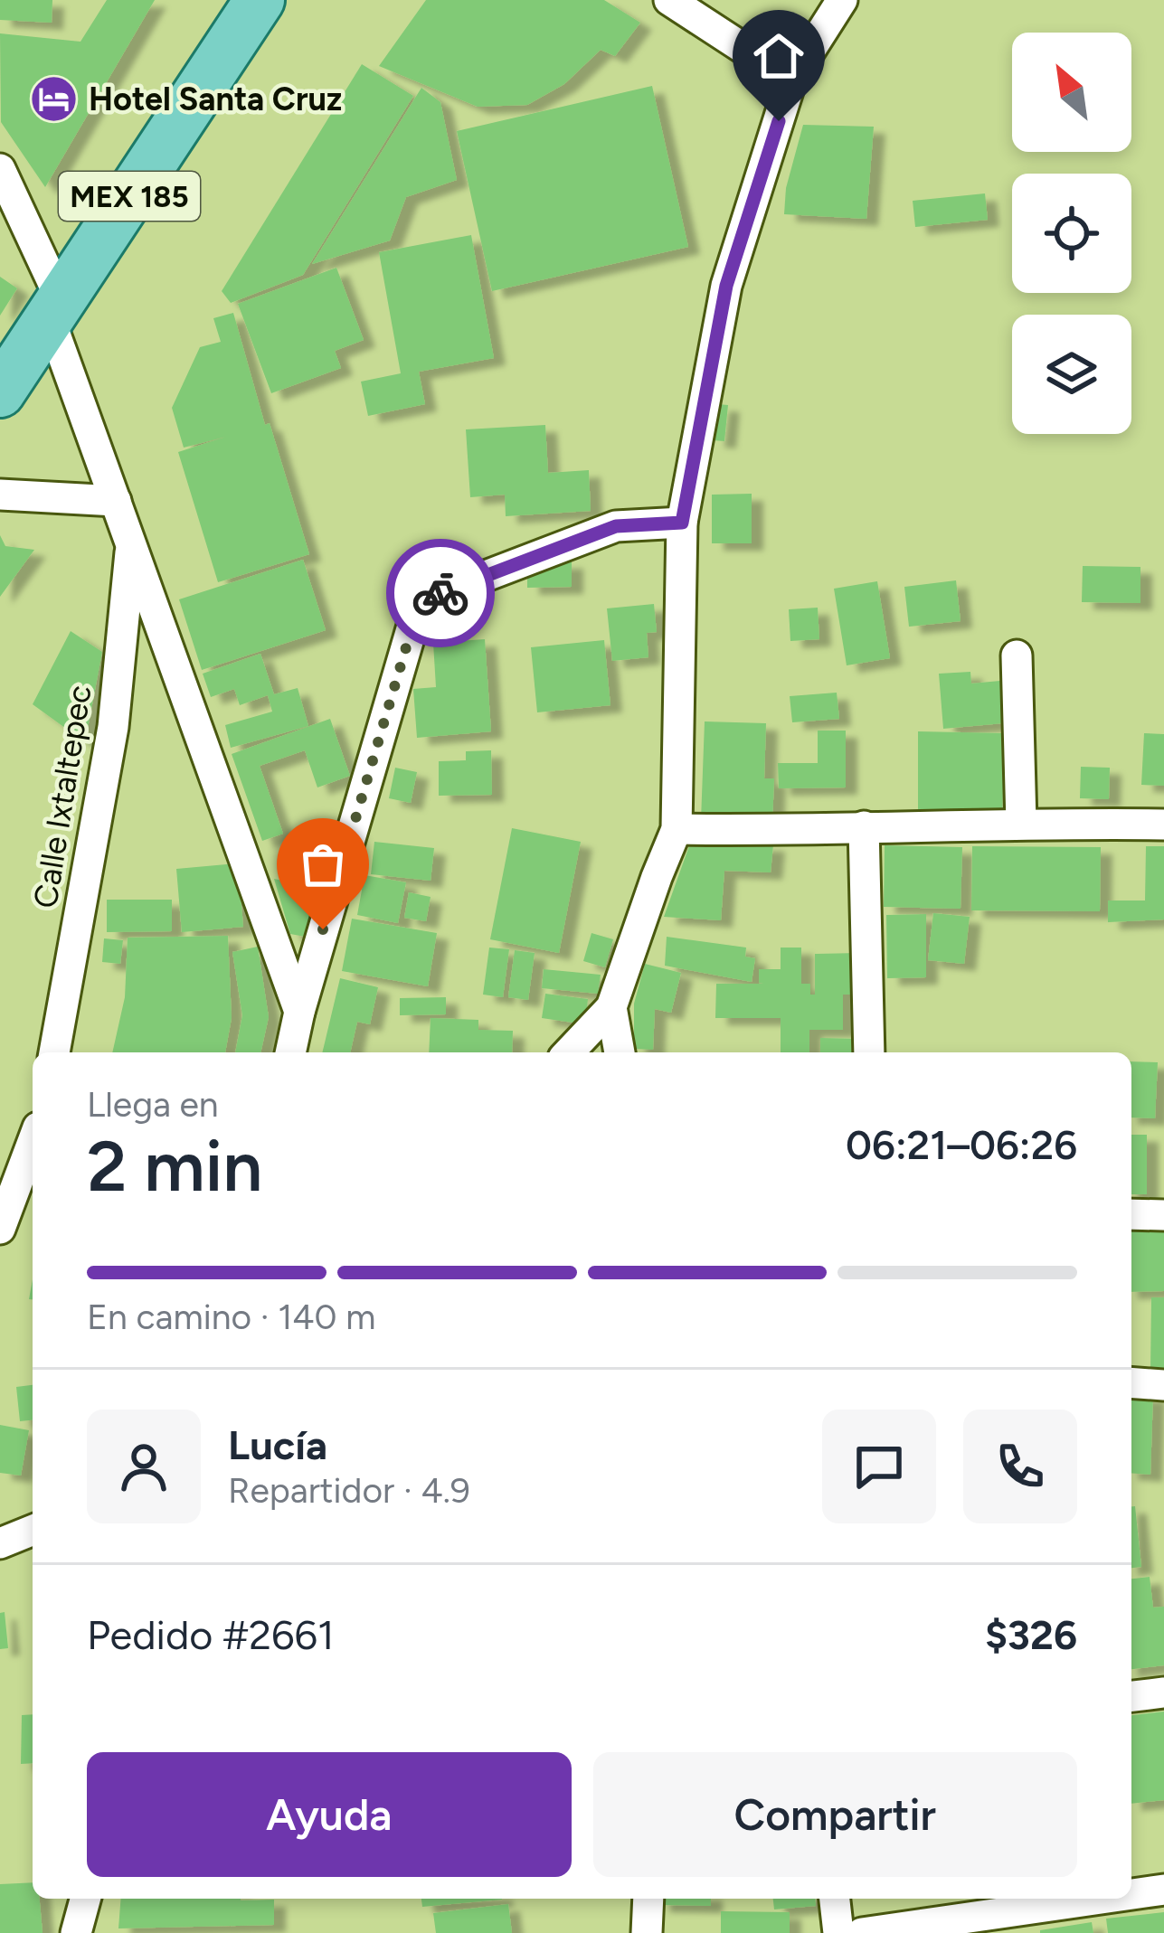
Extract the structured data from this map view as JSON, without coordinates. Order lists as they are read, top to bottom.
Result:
{
  "streets": {
    "main road": ["MEX 185"],
    "street": ["Calle Ixtaltepec"]
  },
  "places": {
    "hotel": ["Hotel Santa Cruz"]
  },
  "north": "top left",
  "page": {
    "heading": ["2 min", "Llega en", "06:21–06:26"],
    "panel": [
      "Lucía",
      "Repartidor · 4.9",
      "Pedido #2661",
      "$326"
    ],
    "bar": "En camino · 140 m",
    "buttons": ["Ayuda", "Compartir"]
  }
}
